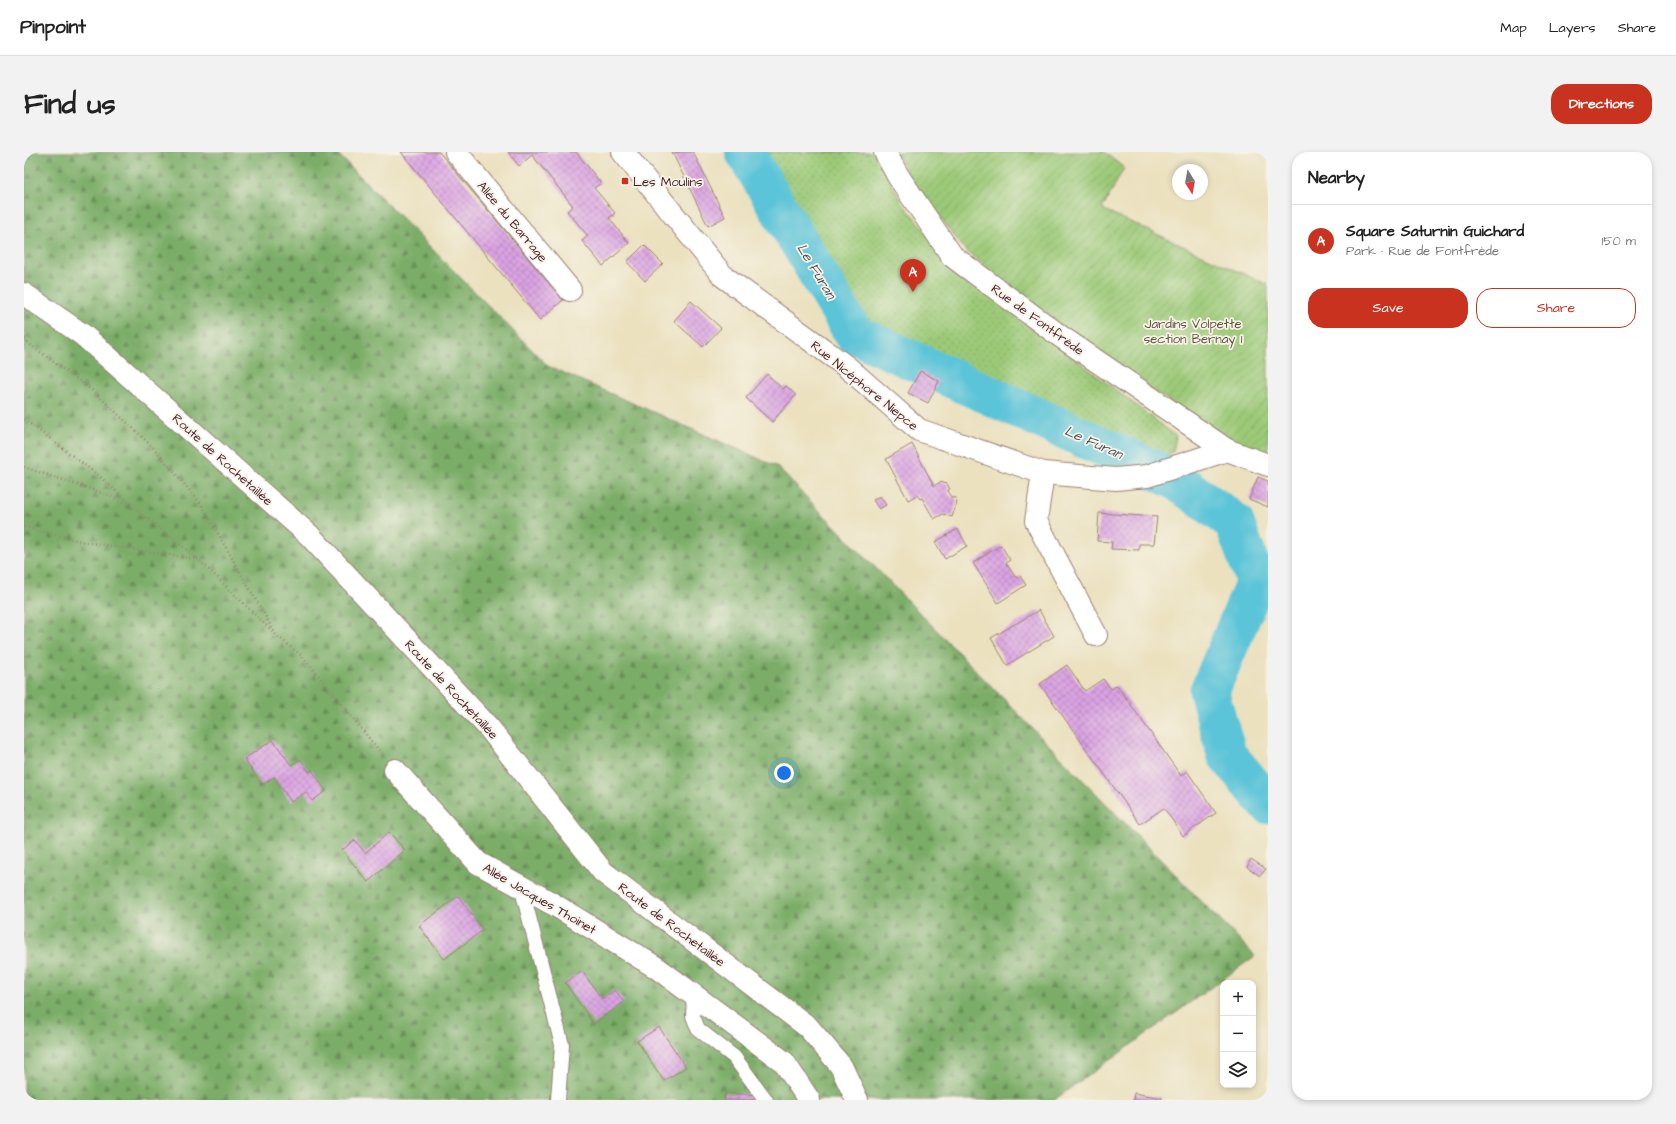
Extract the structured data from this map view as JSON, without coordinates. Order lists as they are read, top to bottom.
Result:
{
  "streets": {
    "street": [
      "Allée du Barrage",
      "Rue de Fontfrède",
      "Rue Nicéphore Niepce",
      "Route de Rochetaillée",
      "Allée Jacques Thoinet"
    ]
  },
  "crossings": [
    ["Rue de Fontfrède", "Rue Nicéphore Niepce"]
  ],
  "water": ["Le Furan"],
  "parks": ["Jardins Volpette section Bernay 1"],
  "places": {
    "transit": ["Les Moulins"]
  },
  "north": "bottom",
  "page": {
    "header": "Pinpoint",
    "nav": ["Map", "Layers", "Share"],
    "buttons": [
      "Directions",
      ["Save", "Share"]
    ],
    "title": "Find us",
    "heading": "Nearby",
    "list": [
      {
        "mark": "A",
        "name": "Square Saturnin Guichard",
        "note": "Park · Rue de Fontfrède",
        "value": "150 m"
      }
    ],
    "pins": "A",
    "map_buttons": ["+", "−"]
  }
}
